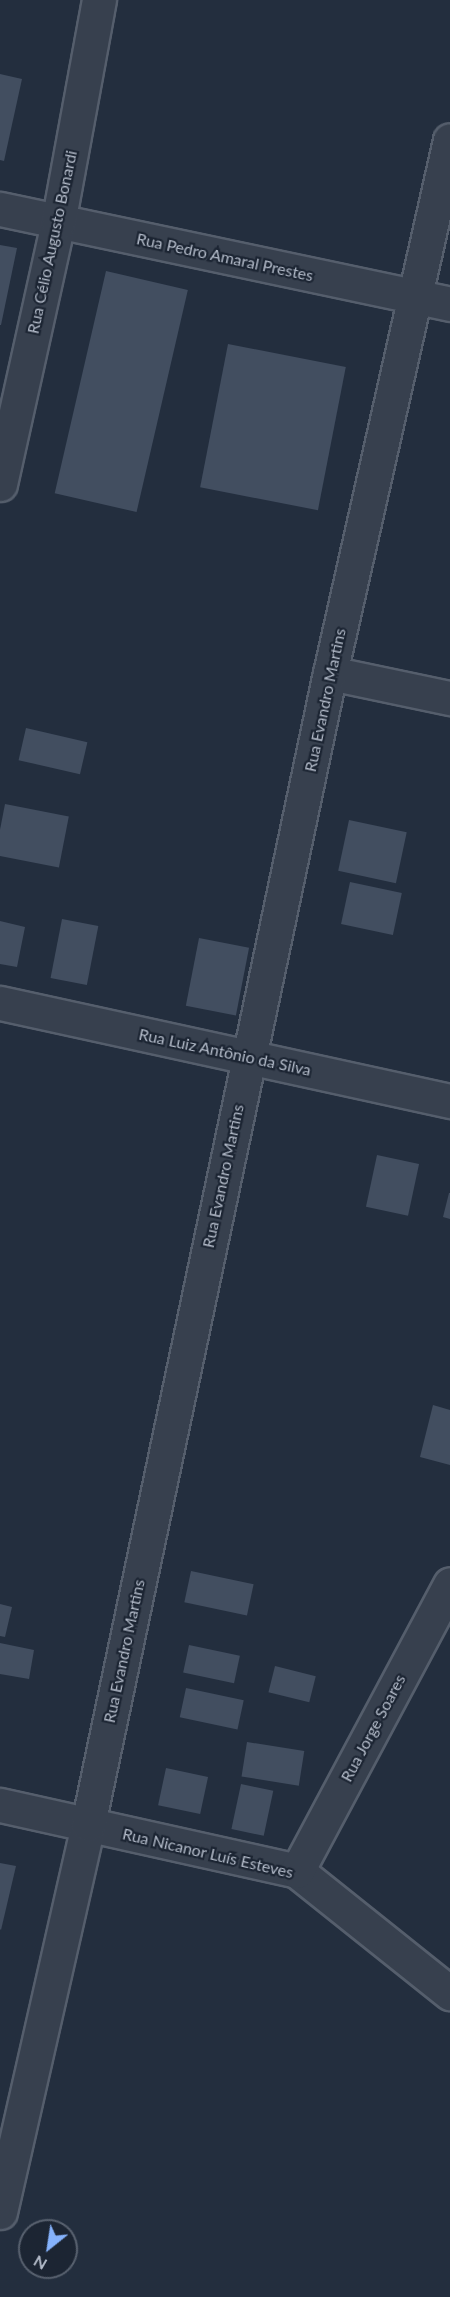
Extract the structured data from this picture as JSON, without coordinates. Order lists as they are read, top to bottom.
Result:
{
  "streets": {
    "street": [
      "Rua Célio Augusto Bonardi",
      "Rua Pedro Amaral Prestes",
      "Rua Evandro Martins",
      "Rua Luiz Antônio da Silva",
      "Rua Jorge Soares",
      "Rua Nicanor Luís Esteves"
    ]
  },
  "crossings": [
    ["Rua Célio Augusto Bonardi", "Rua Pedro Amaral Prestes"],
    ["Rua Pedro Amaral Prestes", "Rua Evandro Martins"],
    ["Rua Evandro Martins", "Rua Luiz Antônio da Silva"],
    ["Rua Evandro Martins", "Rua Nicanor Luís Esteves"],
    ["Rua Jorge Soares", "Rua Nicanor Luís Esteves"]
  ],
  "north": "bottom left"
}
